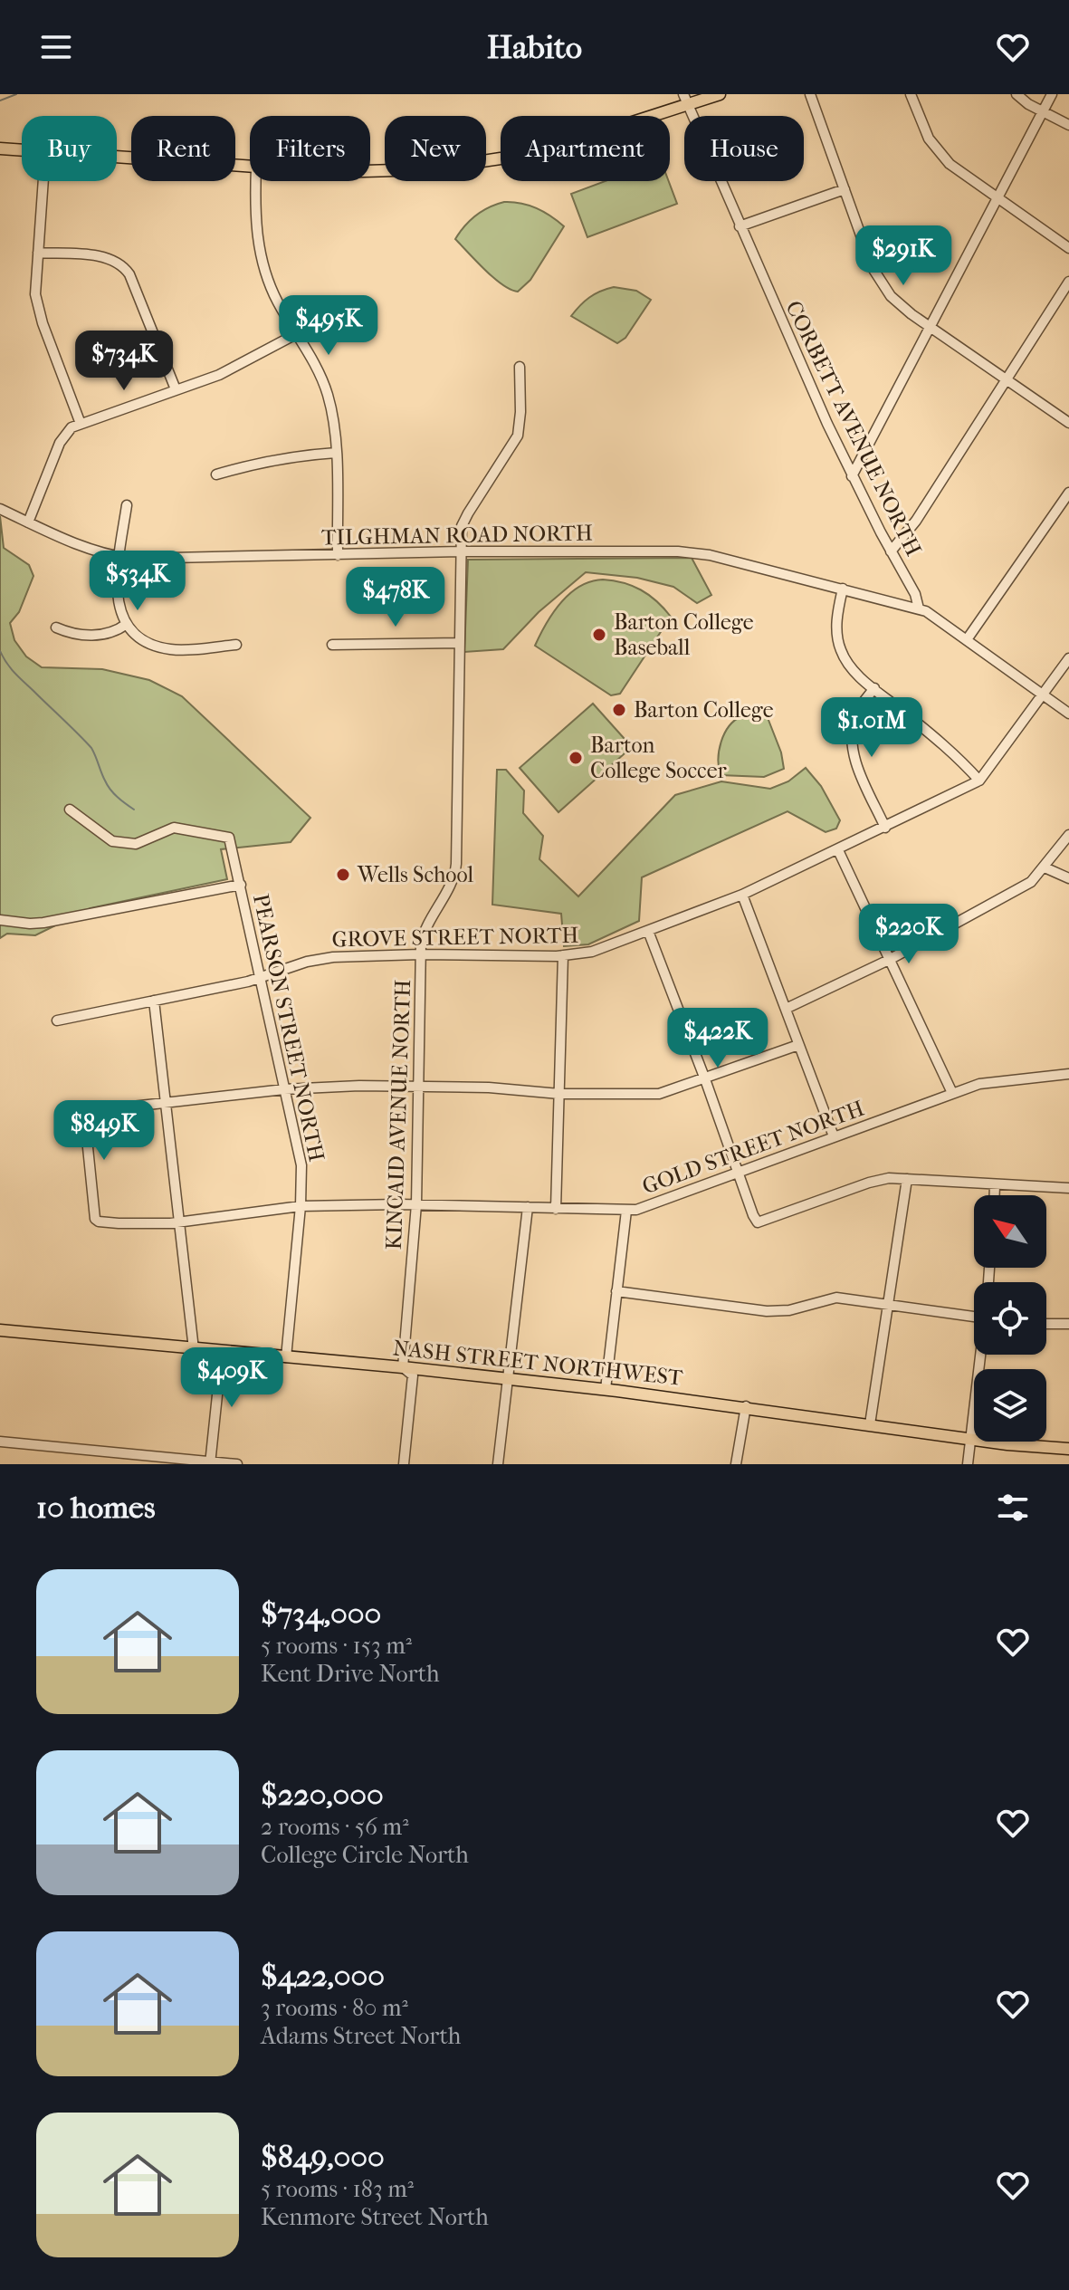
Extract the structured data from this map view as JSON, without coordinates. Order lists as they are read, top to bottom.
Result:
{
  "streets": {
    "main road": ["NASH STREET NORTHWEST"],
    "street": [
      "CORBETT AVENUE NORTH",
      "TILGHMAN ROAD NORTH",
      "GROVE STREET NORTH",
      "PEARSON STREET NORTH",
      "KINCAID AVENUE NORTH",
      "GOLD STREET NORTH"
    ]
  },
  "crossings": [
    ["CORBETT AVENUE NORTH", "TILGHMAN ROAD NORTH"],
    ["TILGHMAN ROAD NORTH", "KINCAID AVENUE NORTH"],
    ["GROVE STREET NORTH", "PEARSON STREET NORTH"],
    ["GROVE STREET NORTH", "KINCAID AVENUE NORTH"],
    ["PEARSON STREET NORTH", "GOLD STREET NORTH"],
    ["PEARSON STREET NORTH", "NASH STREET NORTHWEST"],
    ["KINCAID AVENUE NORTH", "GOLD STREET NORTH"],
    ["KINCAID AVENUE NORTH", "NASH STREET NORTHWEST"]
  ],
  "places": [
    "Barton College Baseball",
    "Barton College",
    "Barton College Soccer",
    "Wells School"
  ],
  "north": "top left",
  "page": {
    "header": "Habito",
    "chip": [
      "Buy",
      "Rent",
      "Filters",
      "New",
      "Apartment",
      "House"
    ],
    "price": [
      "$291K",
      "$495K",
      "$734K",
      "$534K",
      "$478K",
      "$1.01M",
      "$220K",
      "$422K",
      "$849K",
      "$409K"
    ],
    "heading": "10 homes",
    "list": [
      {
        "name": "$734,000",
        "note": "5 rooms · 153 m² · Kent Drive North"
      },
      {
        "name": "$220,000",
        "note": "2 rooms · 56 m² · College Circle North"
      },
      {
        "name": "$422,000",
        "note": "3 rooms · 80 m² · Adams Street North"
      },
      {
        "name": "$849,000",
        "note": "5 rooms · 183 m² · Kenmore Street North"
      }
    ]
  }
}
